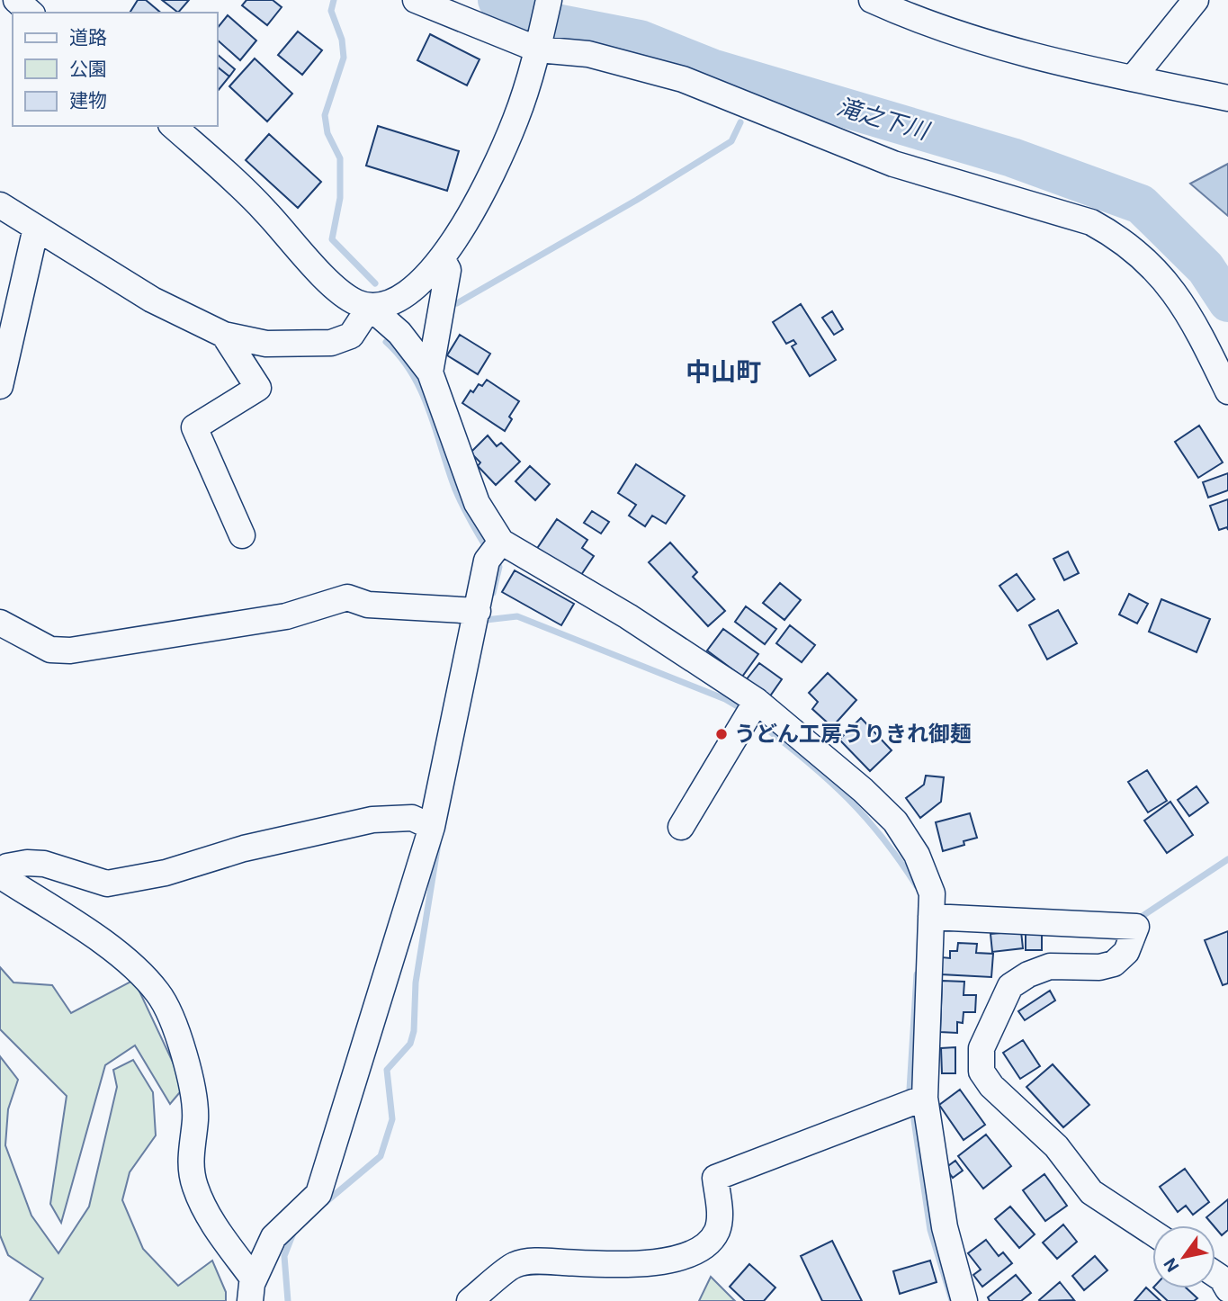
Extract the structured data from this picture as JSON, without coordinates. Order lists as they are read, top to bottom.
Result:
{
  "districts": ["中山町"],
  "water": ["滝之下川"],
  "places": ["うどん工房うりきれ御麺"],
  "legend": ["道路", "公園", "建物"],
  "north": "bottom left"
}
